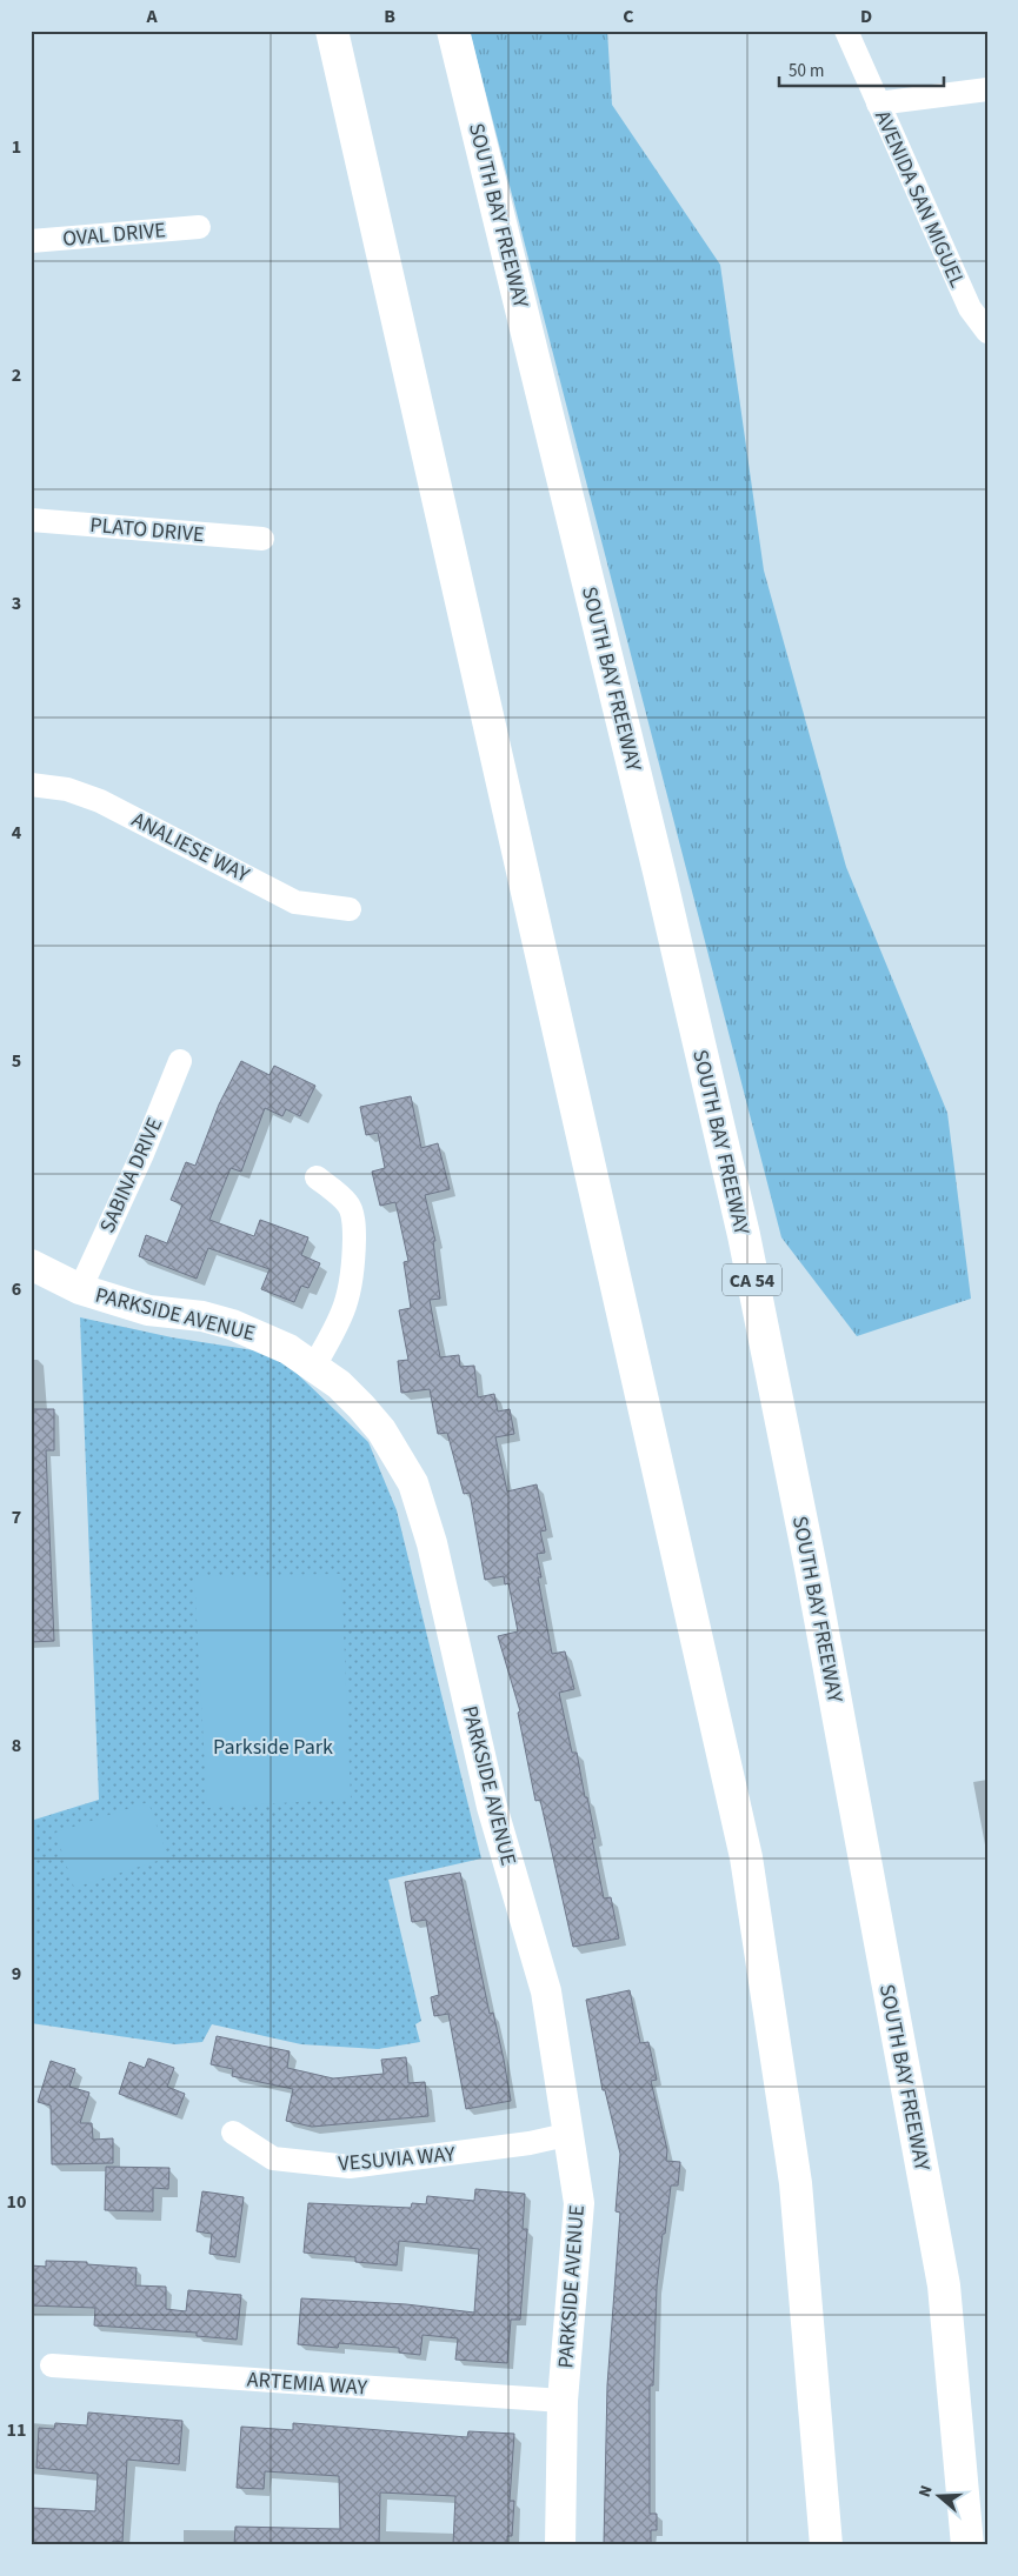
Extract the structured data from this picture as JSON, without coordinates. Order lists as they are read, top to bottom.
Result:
{
  "streets": {
    "highway": ["SOUTH BAY FREEWAY", "CA 54"],
    "main road": ["PARKSIDE AVENUE"],
    "street": [
      "AVENIDA SAN MIGUEL",
      "OVAL DRIVE",
      "PLATO DRIVE",
      "ANALIESE WAY",
      "SABINA DRIVE",
      "VESUVIA WAY",
      "ARTEMIA WAY"
    ]
  },
  "crossings": [
    ["SABINA DRIVE", "PARKSIDE AVENUE"],
    ["PARKSIDE AVENUE", "VESUVIA WAY"],
    ["PARKSIDE AVENUE", "ARTEMIA WAY"]
  ],
  "parks": ["Parkside Park"],
  "scale_bar": "50 m",
  "north": "left",
  "grid": {
    "columns": [
      "A",
      "B",
      "C",
      "D"
    ],
    "rows": [
      "1",
      "2",
      "3",
      "4",
      "5",
      "6",
      "7",
      "8",
      "9",
      "10",
      "11"
    ]
  }
}
